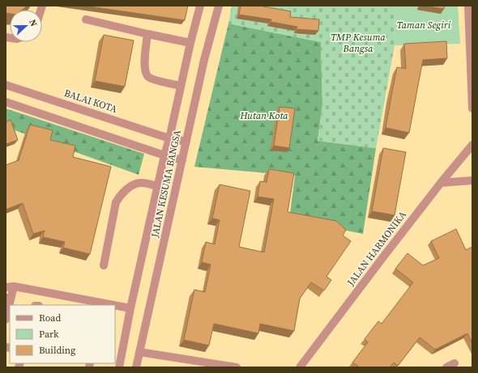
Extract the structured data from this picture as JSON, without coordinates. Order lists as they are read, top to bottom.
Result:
{
  "streets": {
    "street": ["BALAI KOTA", "JALAN KESUMA BANGSA", "JALAN HARMONIKA"]
  },
  "crossings": [
    ["BALAI KOTA", "JALAN KESUMA BANGSA"]
  ],
  "parks": ["Taman Segiri", "TMP Kesuma Bangsa", "Hutan Kota"],
  "legend": ["Road", "Park", "Building"],
  "north": "right"
}
